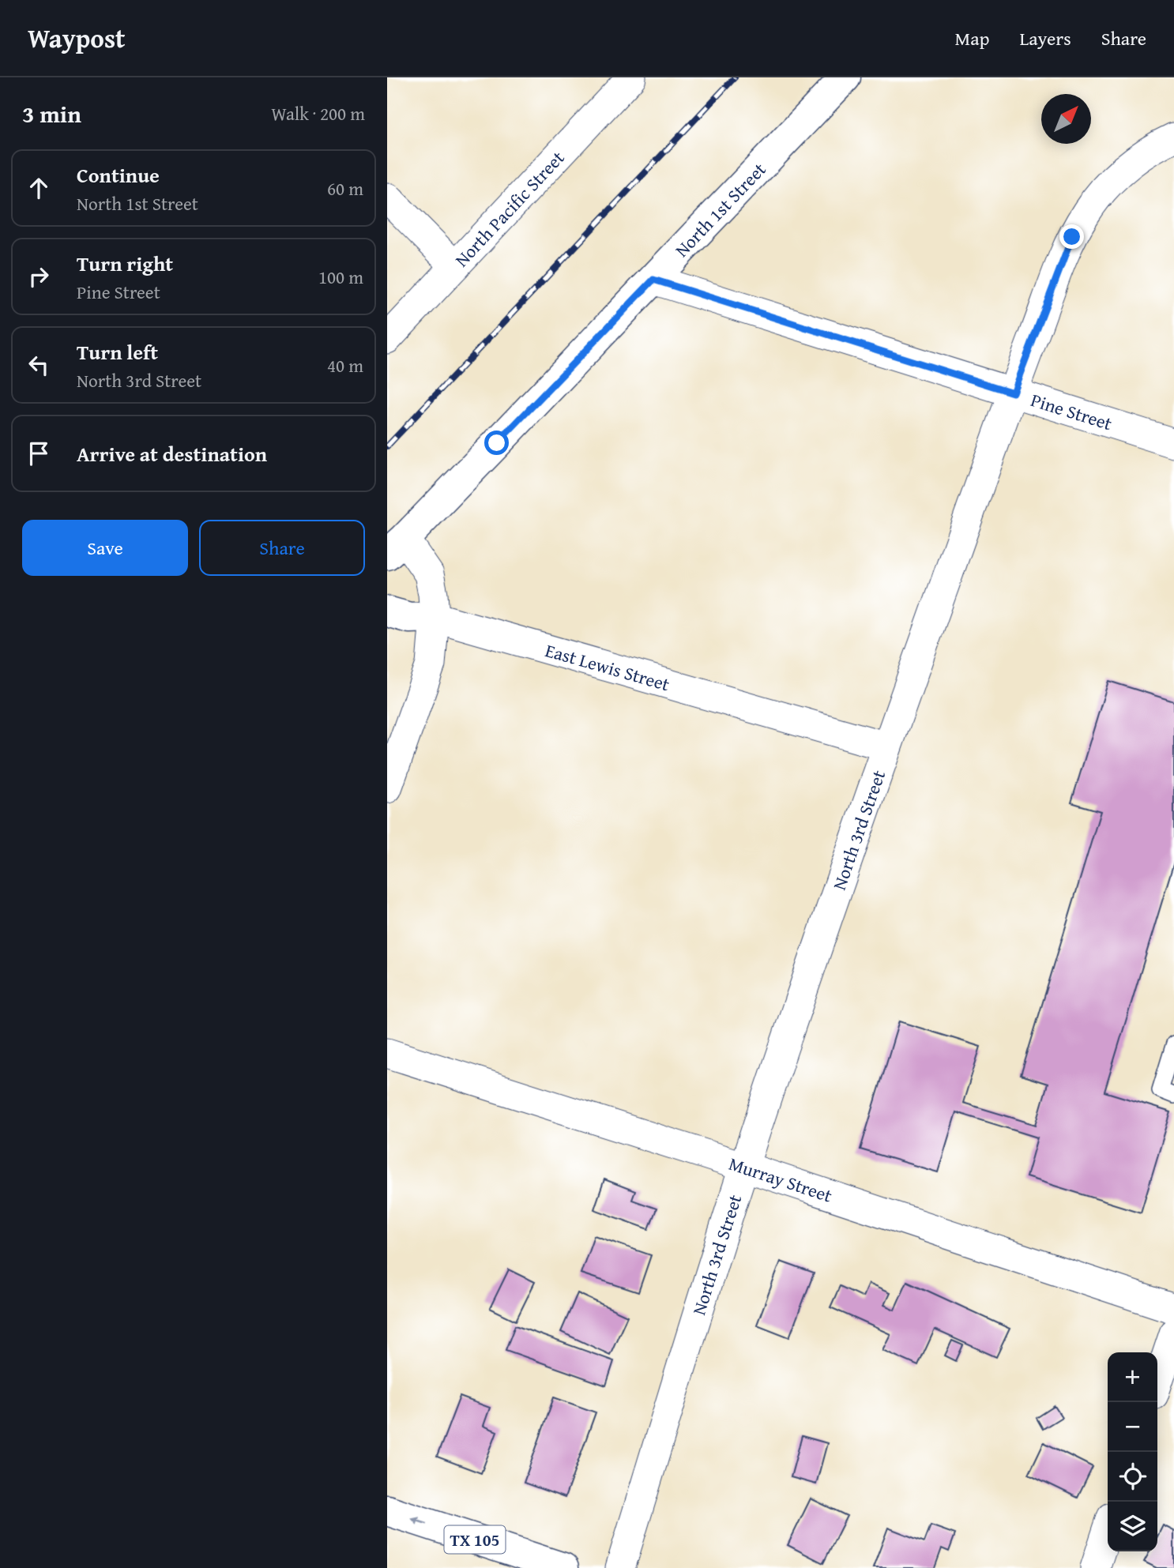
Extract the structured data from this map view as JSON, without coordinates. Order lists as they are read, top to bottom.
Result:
{
  "streets": {
    "street": [
      "North Pacific Street",
      "North 1st Street",
      "Pine Street",
      "East Lewis Street",
      "North 3rd Street",
      "Murray Street",
      "TX 105"
    ]
  },
  "crossings": [
    ["North 1st Street", "Pine Street"],
    ["Pine Street", "North 3rd Street"],
    ["East Lewis Street", "North 3rd Street"],
    ["North 3rd Street", "Murray Street"]
  ],
  "north": "top right",
  "page": {
    "header": "Waypost",
    "nav": ["Map", "Layers", "Share"],
    "heading": ["3 min", "Walk · 200 m"],
    "list": [
      ["Continue", "North 1st Street", "60 m"],
      ["Turn right", "Pine Street", "100 m"],
      ["Turn left", "North 3rd Street", "40 m"],
      "Arrive at destination"
    ],
    "buttons": ["Save", "Share"],
    "map_buttons": ["+", "−"]
  }
}
